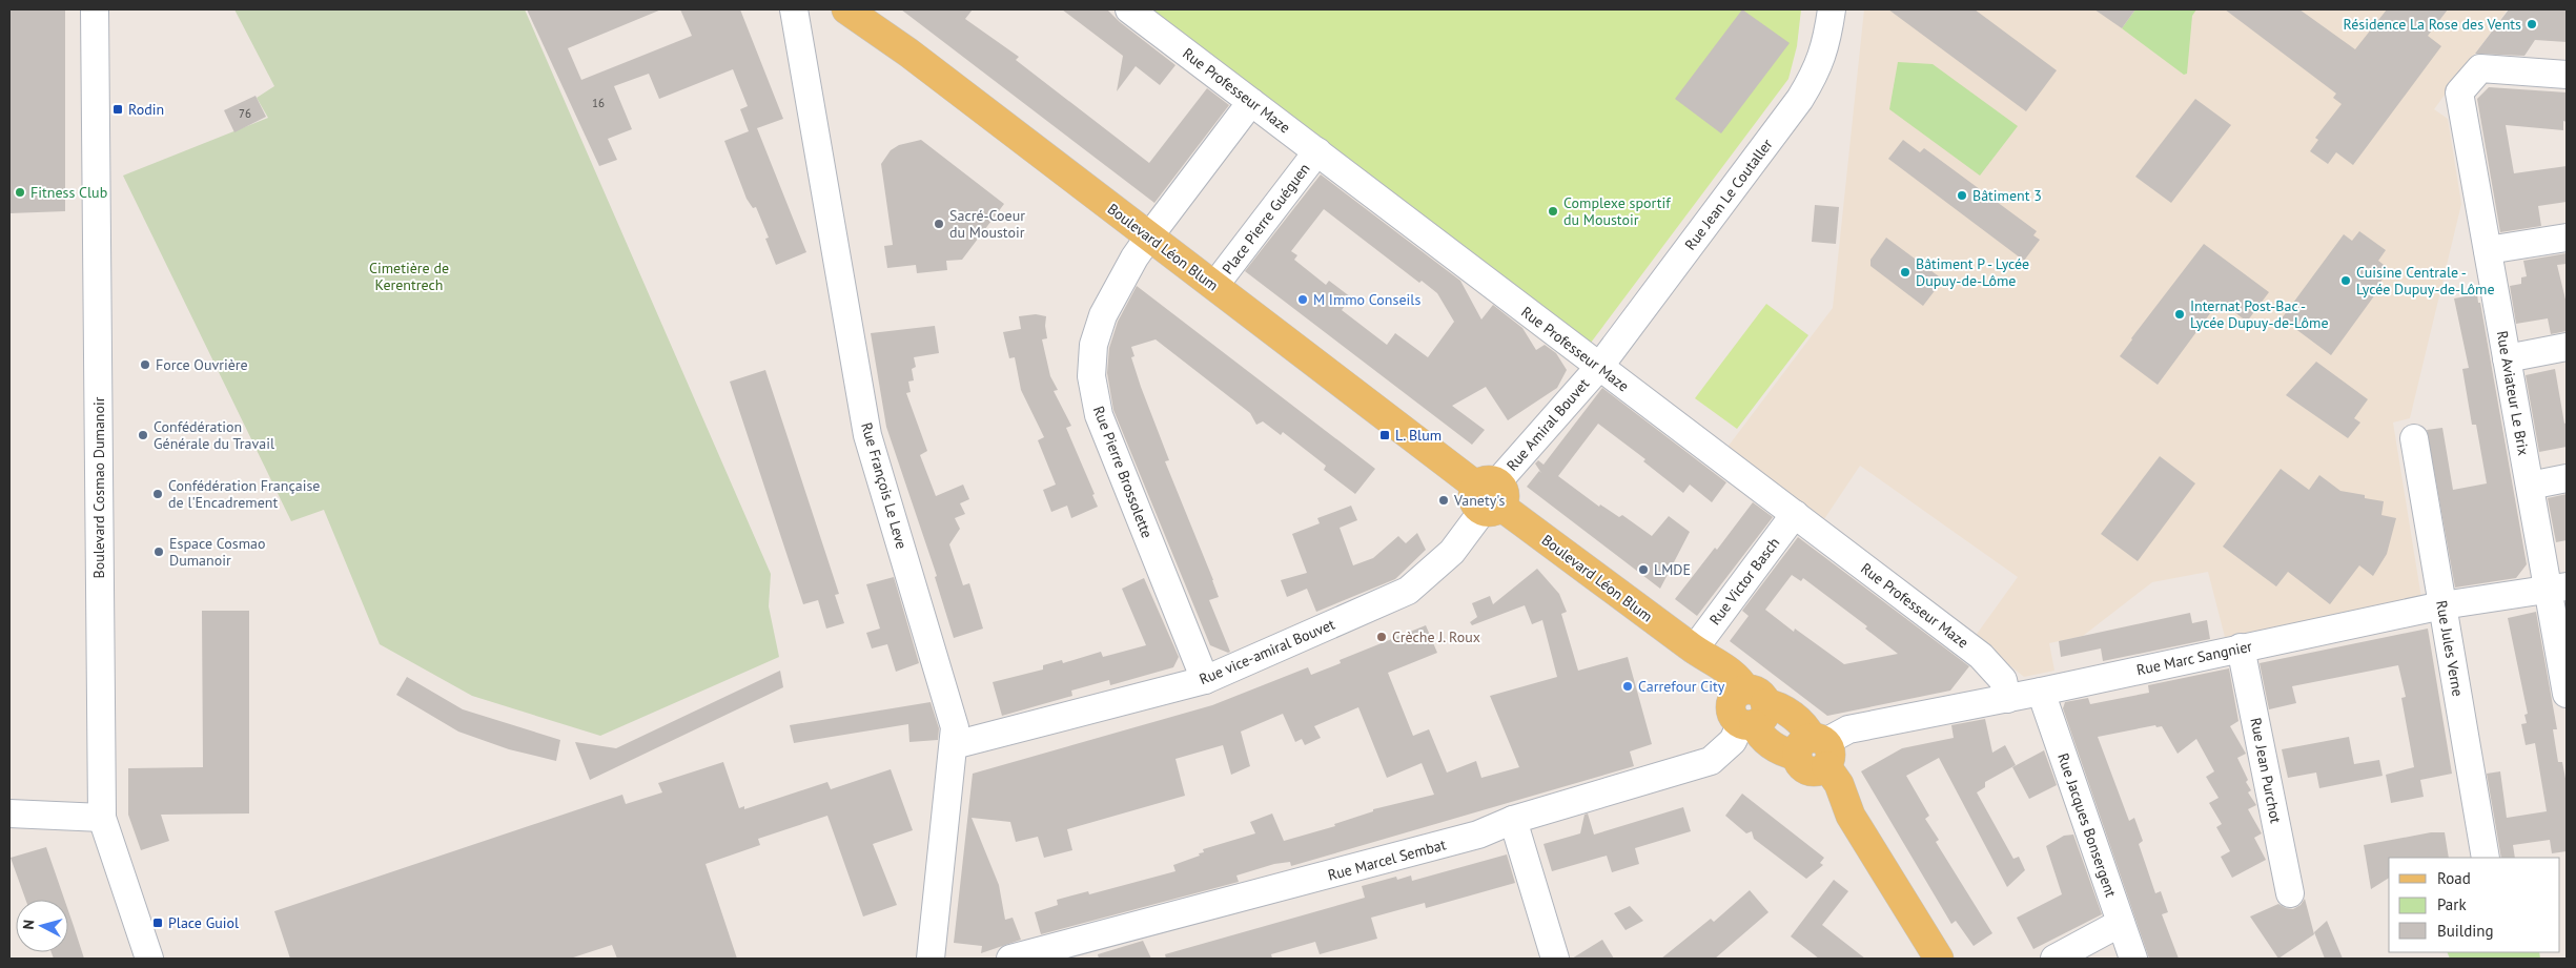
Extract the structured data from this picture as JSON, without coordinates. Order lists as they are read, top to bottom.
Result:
{
  "streets": {
    "main road": ["Boulevard Léon Blum"],
    "street": [
      "Rue Professeur Maze",
      "Rue Jean Le Coutaller",
      "Place Pierre Guéguen",
      "Rue Aviateur Le Brix",
      "Rue Amiral Bouvet",
      "Rue Pierre Brossolette",
      "Rue François Le Leve",
      "Boulevard Cosmao Dumanoir",
      "Rue Victor Basch",
      "Rue Jules Verne",
      "Rue vice-amiral Bouvet",
      "Rue Marc Sangnier",
      "Rue Jean Purchot",
      "Rue Jacques Bonsergent",
      "Rue Marcel Sembat"
    ]
  },
  "crossings": [
    ["Rue Professeur Maze", "Rue Jean Le Coutaller"],
    ["Rue Professeur Maze", "Place Pierre Guéguen"],
    ["Rue Professeur Maze", "Rue Amiral Bouvet"],
    ["Rue Professeur Maze", "Rue Victor Basch"],
    ["Rue Professeur Maze", "Rue Marc Sangnier"],
    ["Rue Jean Le Coutaller", "Rue Amiral Bouvet"],
    ["Place Pierre Guéguen", "Boulevard Léon Blum"],
    ["Boulevard Léon Blum", "Rue Amiral Bouvet"],
    ["Boulevard Léon Blum", "Rue Pierre Brossolette"],
    ["Boulevard Léon Blum", "Rue Victor Basch"],
    ["Boulevard Léon Blum", "Rue vice-amiral Bouvet"],
    ["Boulevard Léon Blum", "Rue Marc Sangnier"],
    ["Boulevard Léon Blum", "Rue Marcel Sembat"],
    ["Rue Aviateur Le Brix", "Rue Marc Sangnier"],
    ["Rue Amiral Bouvet", "Rue vice-amiral Bouvet"],
    ["Rue Pierre Brossolette", "Rue vice-amiral Bouvet"],
    ["Rue François Le Leve", "Rue vice-amiral Bouvet"],
    ["Rue Jules Verne", "Rue Marc Sangnier"],
    ["Rue Marc Sangnier", "Rue Jean Purchot"],
    ["Rue Marc Sangnier", "Rue Jacques Bonsergent"]
  ],
  "parks": ["Cimetière de Kerentrech"],
  "places": {
    "other": [
      "Résidence La Rose des Vents",
      "Fitness Club",
      "Bâtiment 3",
      "Complexe sportif du Moustoir",
      "Sacré-Coeur du Moustoir",
      "Bâtiment P - Lycée Dupuy-de-Lôme",
      "Cuisine Centrale - Lycée Dupuy-de-Lôme",
      "M Immo Conseils",
      "Internat Post-Bac - Lycée Dupuy-de-Lôme",
      "Force Ouvrière",
      "Confédération Générale du Travail",
      "Confédération Française de l'Encadrement",
      "Vanety's",
      "Espace Cosmao Dumanoir",
      "LMDE",
      "Crèche J. Roux",
      "Carrefour City"
    ],
    "transit": ["Rodin", "L. Blum", "Place Guiol"]
  },
  "house_numbers": ["16", "76"],
  "legend": ["Road", "Park", "Building"],
  "north": "left"
}
